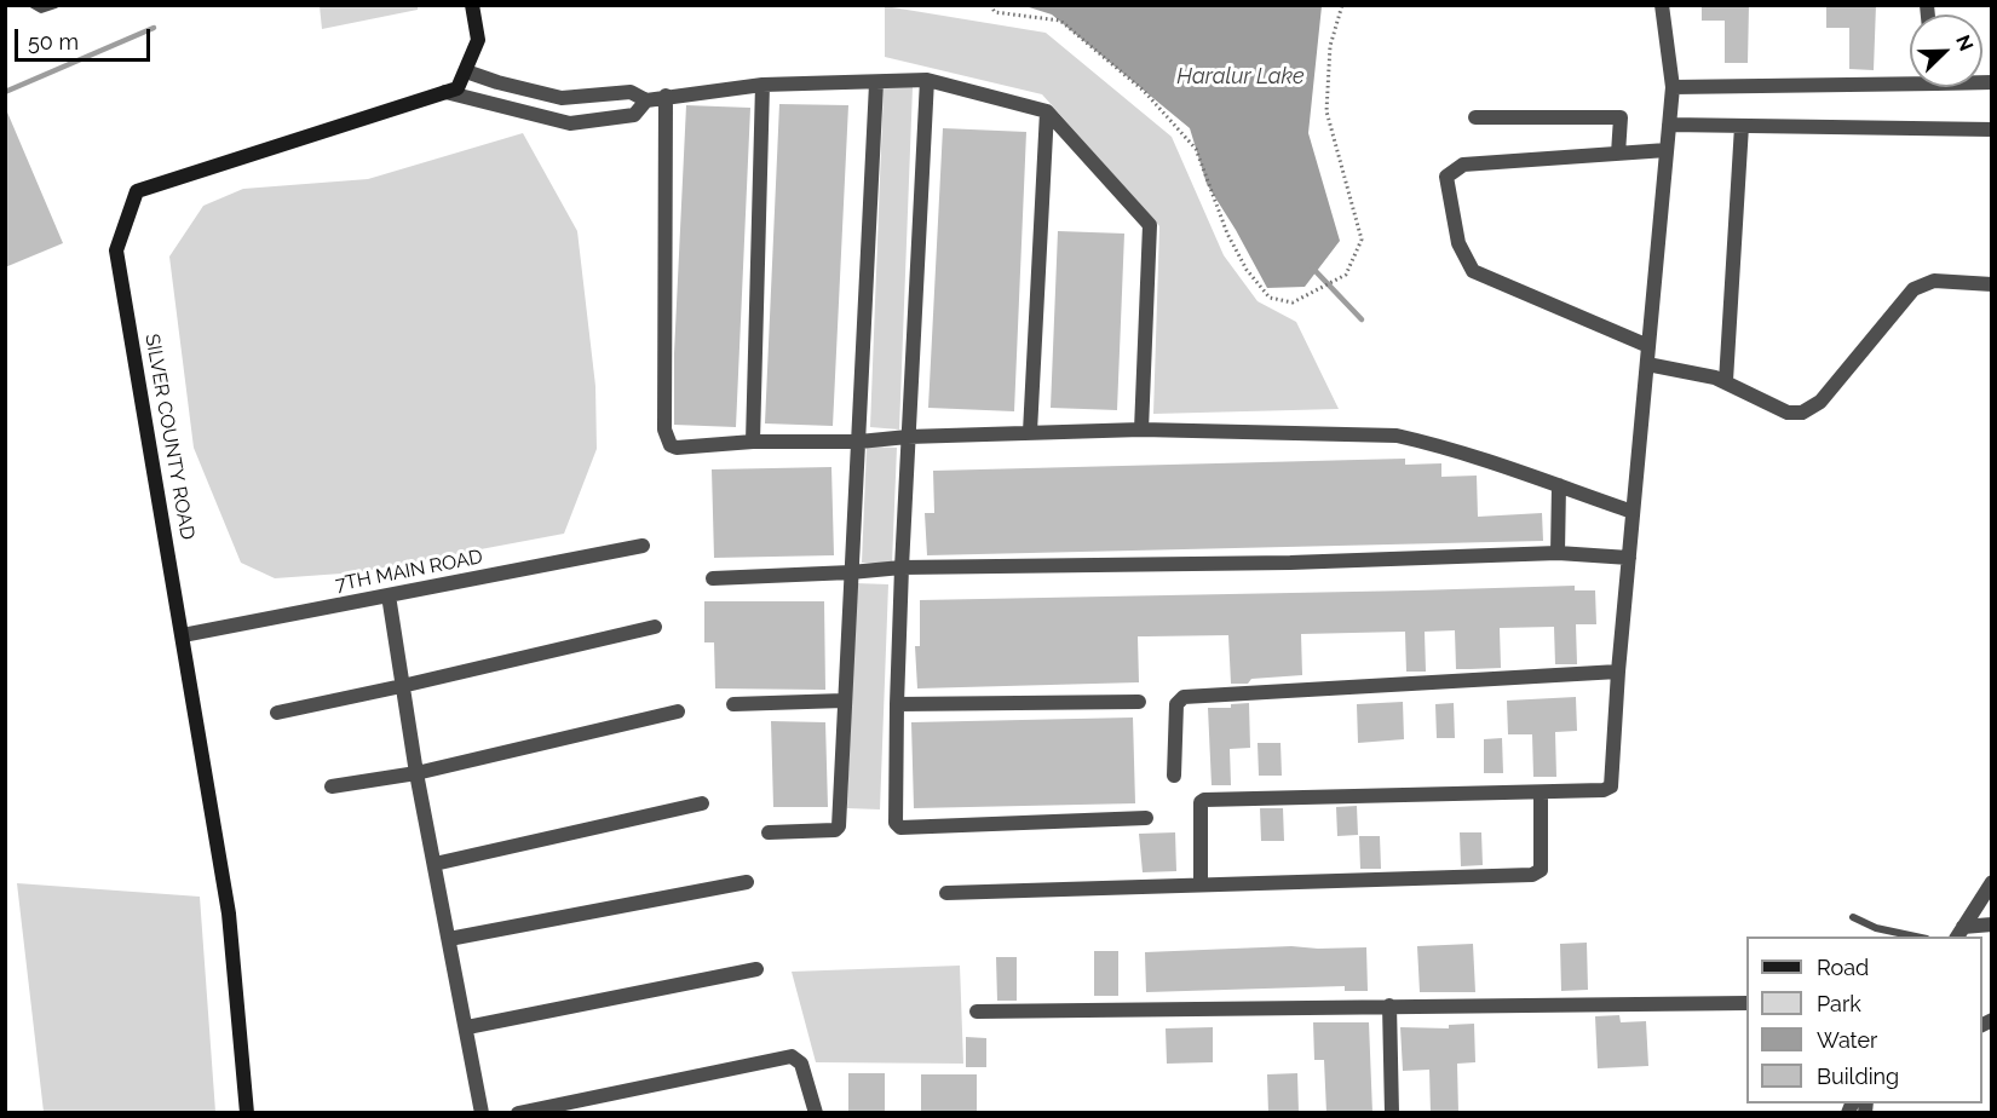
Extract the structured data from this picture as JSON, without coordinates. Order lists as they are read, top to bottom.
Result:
{
  "streets": {
    "street": ["SILVER COUNTY ROAD", "7TH MAIN ROAD"]
  },
  "crossings": [
    ["SILVER COUNTY ROAD", "7TH MAIN ROAD"]
  ],
  "water": ["Haralur Lake"],
  "legend": [
    "Road",
    "Park",
    "Water",
    "Building"
  ],
  "scale_bar": "50 m",
  "north": "top right"
}
